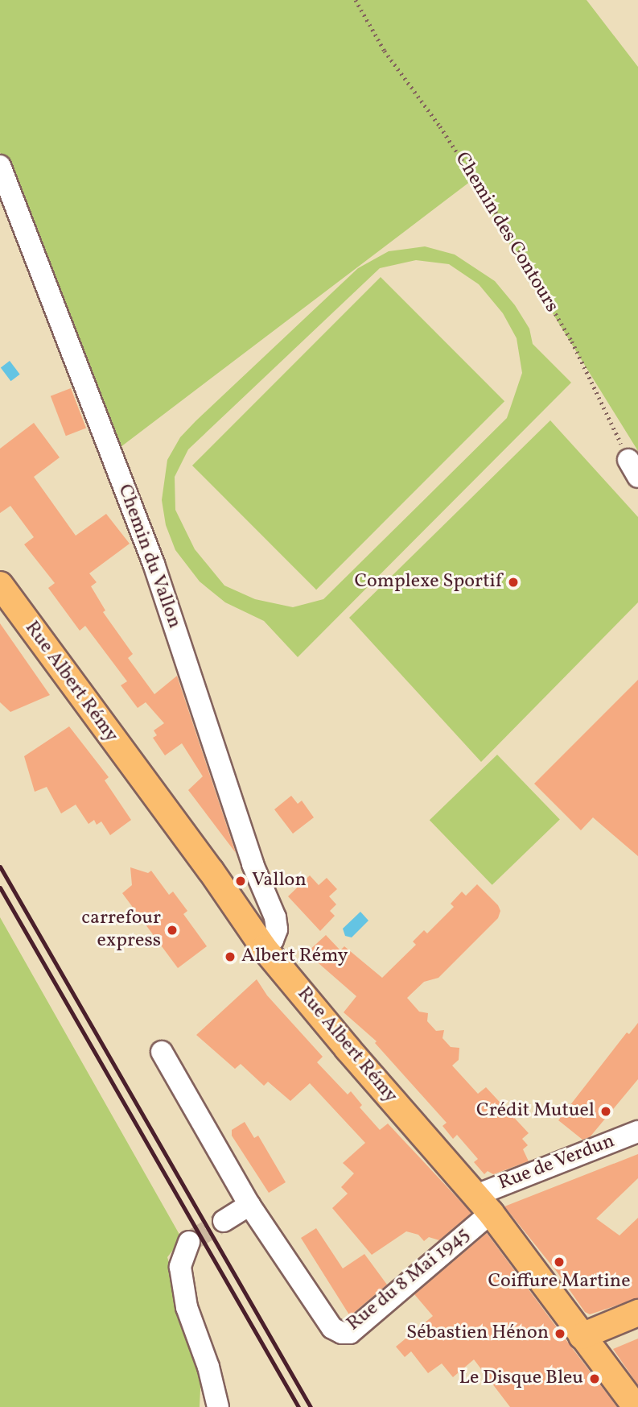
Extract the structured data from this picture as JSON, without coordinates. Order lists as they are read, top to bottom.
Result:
{
  "streets": {
    "main road": ["Rue Albert Rémy"],
    "street": ["Chemin du Vallon", "Rue de Verdun", "Rue du 8 Mai 1945"],
    "path": ["Chemin des Contours"]
  },
  "crossings": [
    ["Chemin du Vallon", "Rue Albert Rémy"],
    ["Rue Albert Rémy", "Rue de Verdun"],
    ["Rue Albert Rémy", "Rue du 8 Mai 1945"],
    ["Rue de Verdun", "Rue du 8 Mai 1945"]
  ],
  "places": [
    "Complexe Sportif",
    "Vallon",
    "carrefour express",
    "Albert Rémy",
    "Crédit Mutuel",
    "Coiffure Martine",
    "Sébastien Hénon",
    "Le Disque Bleu"
  ]
}
